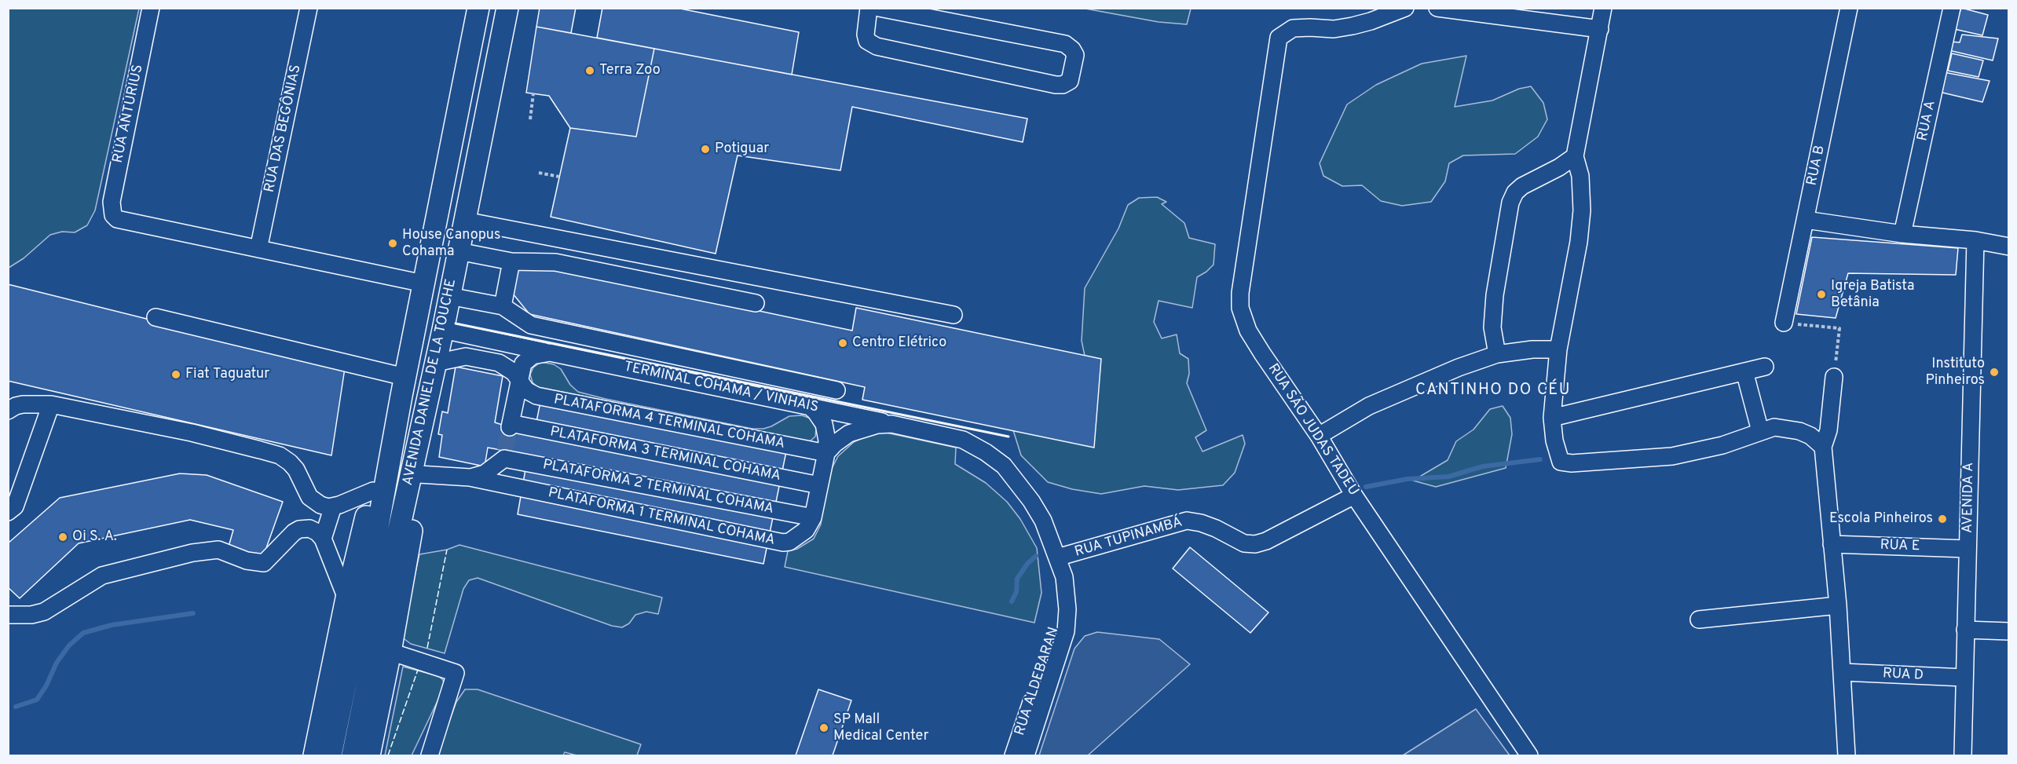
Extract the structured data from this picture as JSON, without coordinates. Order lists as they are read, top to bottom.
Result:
{
  "streets": {
    "main road": ["AVENIDA DANIEL DE LA TOUCHE"],
    "street": [
      "RUA ANTURIUS",
      "RUA A",
      "RUA DAS BEGÔNIAS",
      "RUA B",
      "TERMINAL COHAMA / VINHAIS",
      "PLATAFORMA 4 TERMINAL COHAMA",
      "RUA SÃO JUDAS TADEU",
      "PLATAFORMA 3 TERMINAL COHAMA",
      "PLATAFORMA 2 TERMINAL COHAMA",
      "AVENIDA A",
      "PLATAFORMA 1 TERMINAL COHAMA",
      "RUA TUPINAMBÁ",
      "RUA E",
      "RUA D",
      "RUA ALDEBARAN"
    ]
  },
  "crossings": [
    ["RUA ANTURIUS", "RUA DAS BEGÔNIAS"],
    ["AVENIDA DANIEL DE LA TOUCHE", "TERMINAL COHAMA / VINHAIS"],
    ["TERMINAL COHAMA / VINHAIS", "PLATAFORMA 4 TERMINAL COHAMA"],
    ["TERMINAL COHAMA / VINHAIS", "PLATAFORMA 3 TERMINAL COHAMA"],
    ["TERMINAL COHAMA / VINHAIS", "RUA TUPINAMBÁ"],
    ["TERMINAL COHAMA / VINHAIS", "RUA ALDEBARAN"],
    ["RUA SÃO JUDAS TADEU", "RUA TUPINAMBÁ"],
    ["PLATAFORMA 2 TERMINAL COHAMA", "PLATAFORMA 1 TERMINAL COHAMA"],
    ["AVENIDA A", "RUA E"],
    ["AVENIDA A", "RUA D"],
    ["RUA TUPINAMBÁ", "RUA ALDEBARAN"]
  ],
  "districts": ["CANTINHO DO CÉU"],
  "places": [
    "Terra Zoo",
    "Potiguar",
    "House Canopus Cohama",
    "Igreja Batista Betânia",
    "Centro Elétrico",
    "Instituto Pinheiros",
    "Fiat Taguatur",
    "Escola Pinheiros",
    "Oi S. A.",
    "SP Mall Medical Center"
  ]
}
